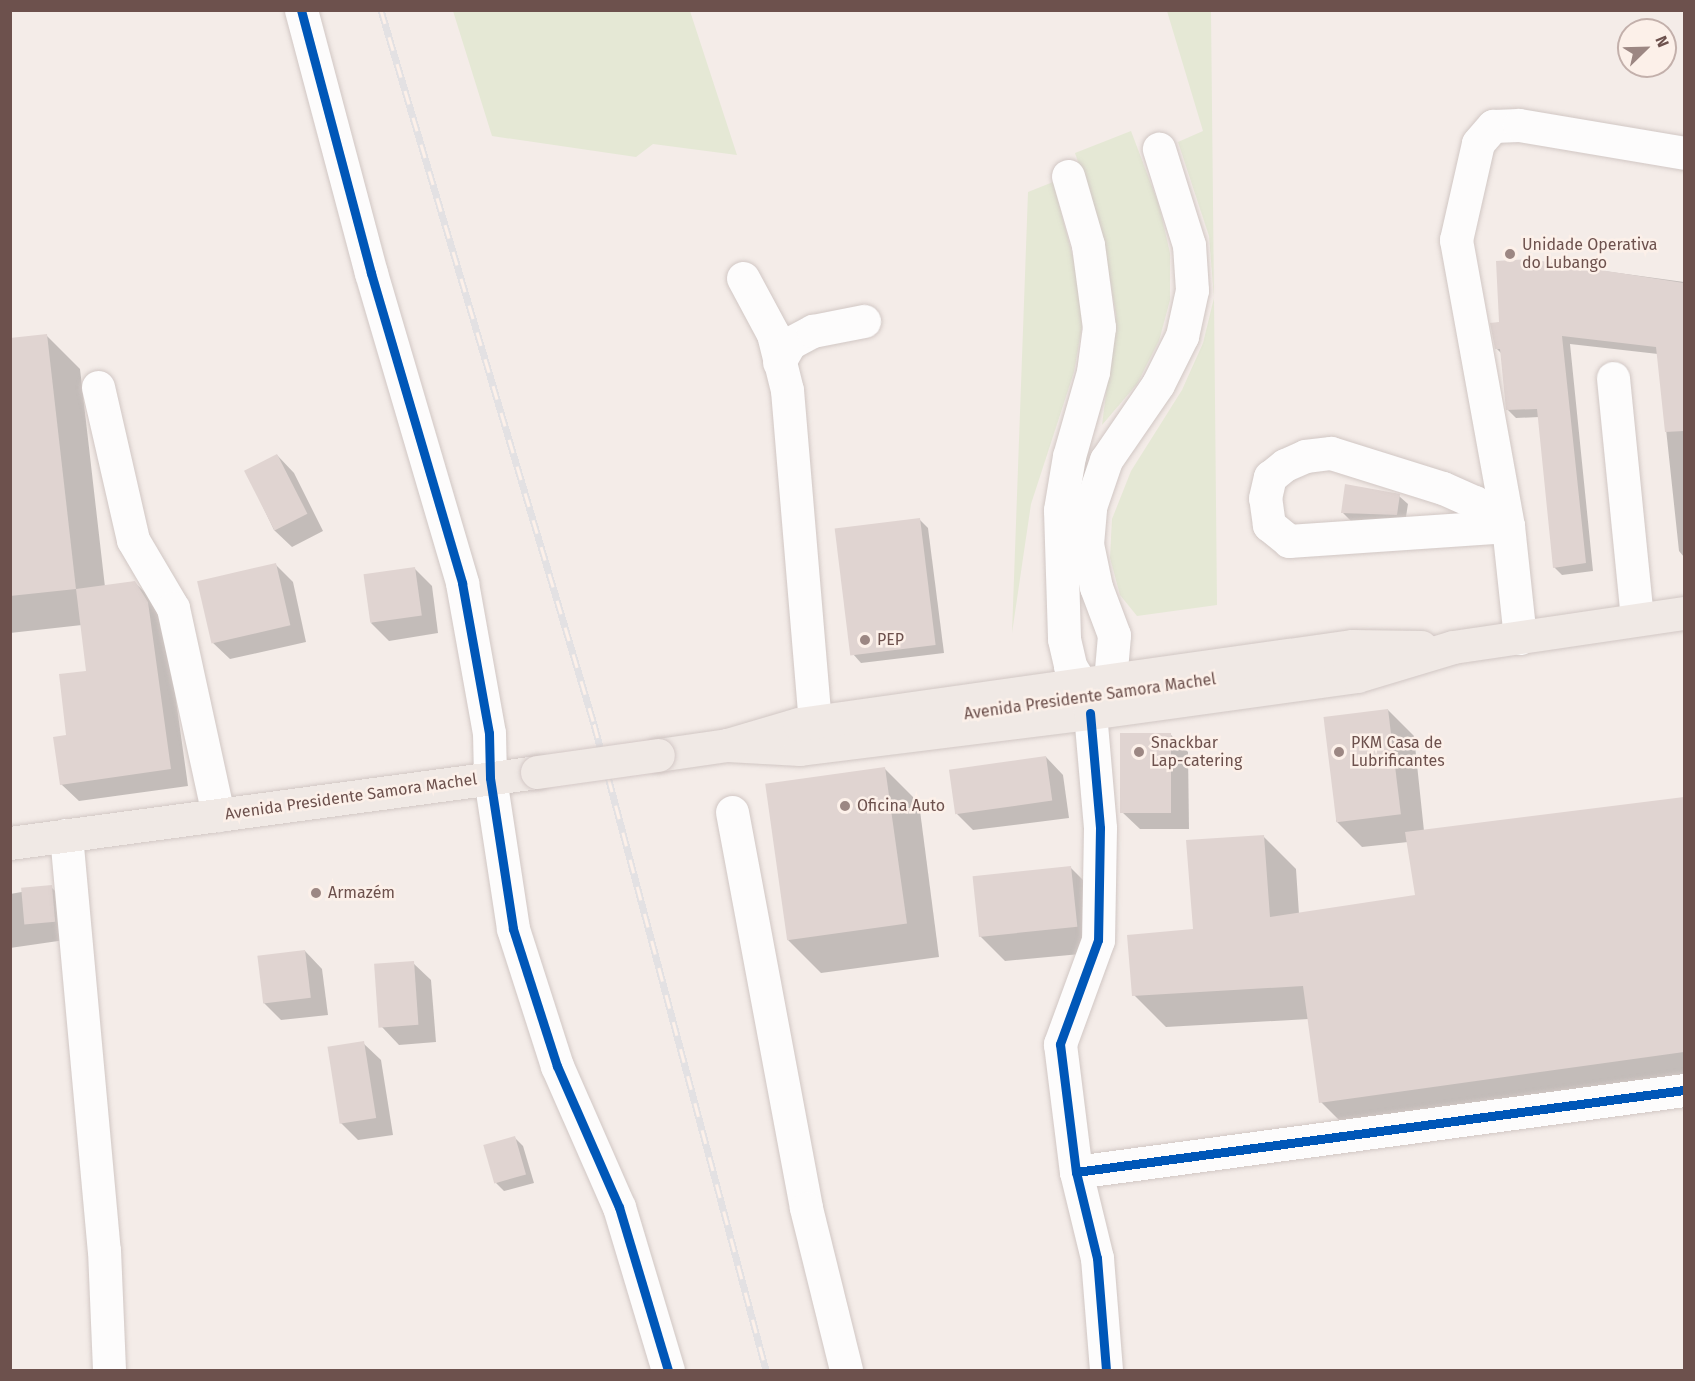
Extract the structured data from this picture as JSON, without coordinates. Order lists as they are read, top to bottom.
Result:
{
  "streets": {
    "main road": ["Avenida Presidente Samora Machel"]
  },
  "places": [
    "Unidade Operativa do Lubango",
    "PEP",
    "Snackbar Lap-catering",
    "PKM Casa de Lubrificantes",
    "Oficina Auto",
    "Armazém"
  ],
  "north": "top right"
}
